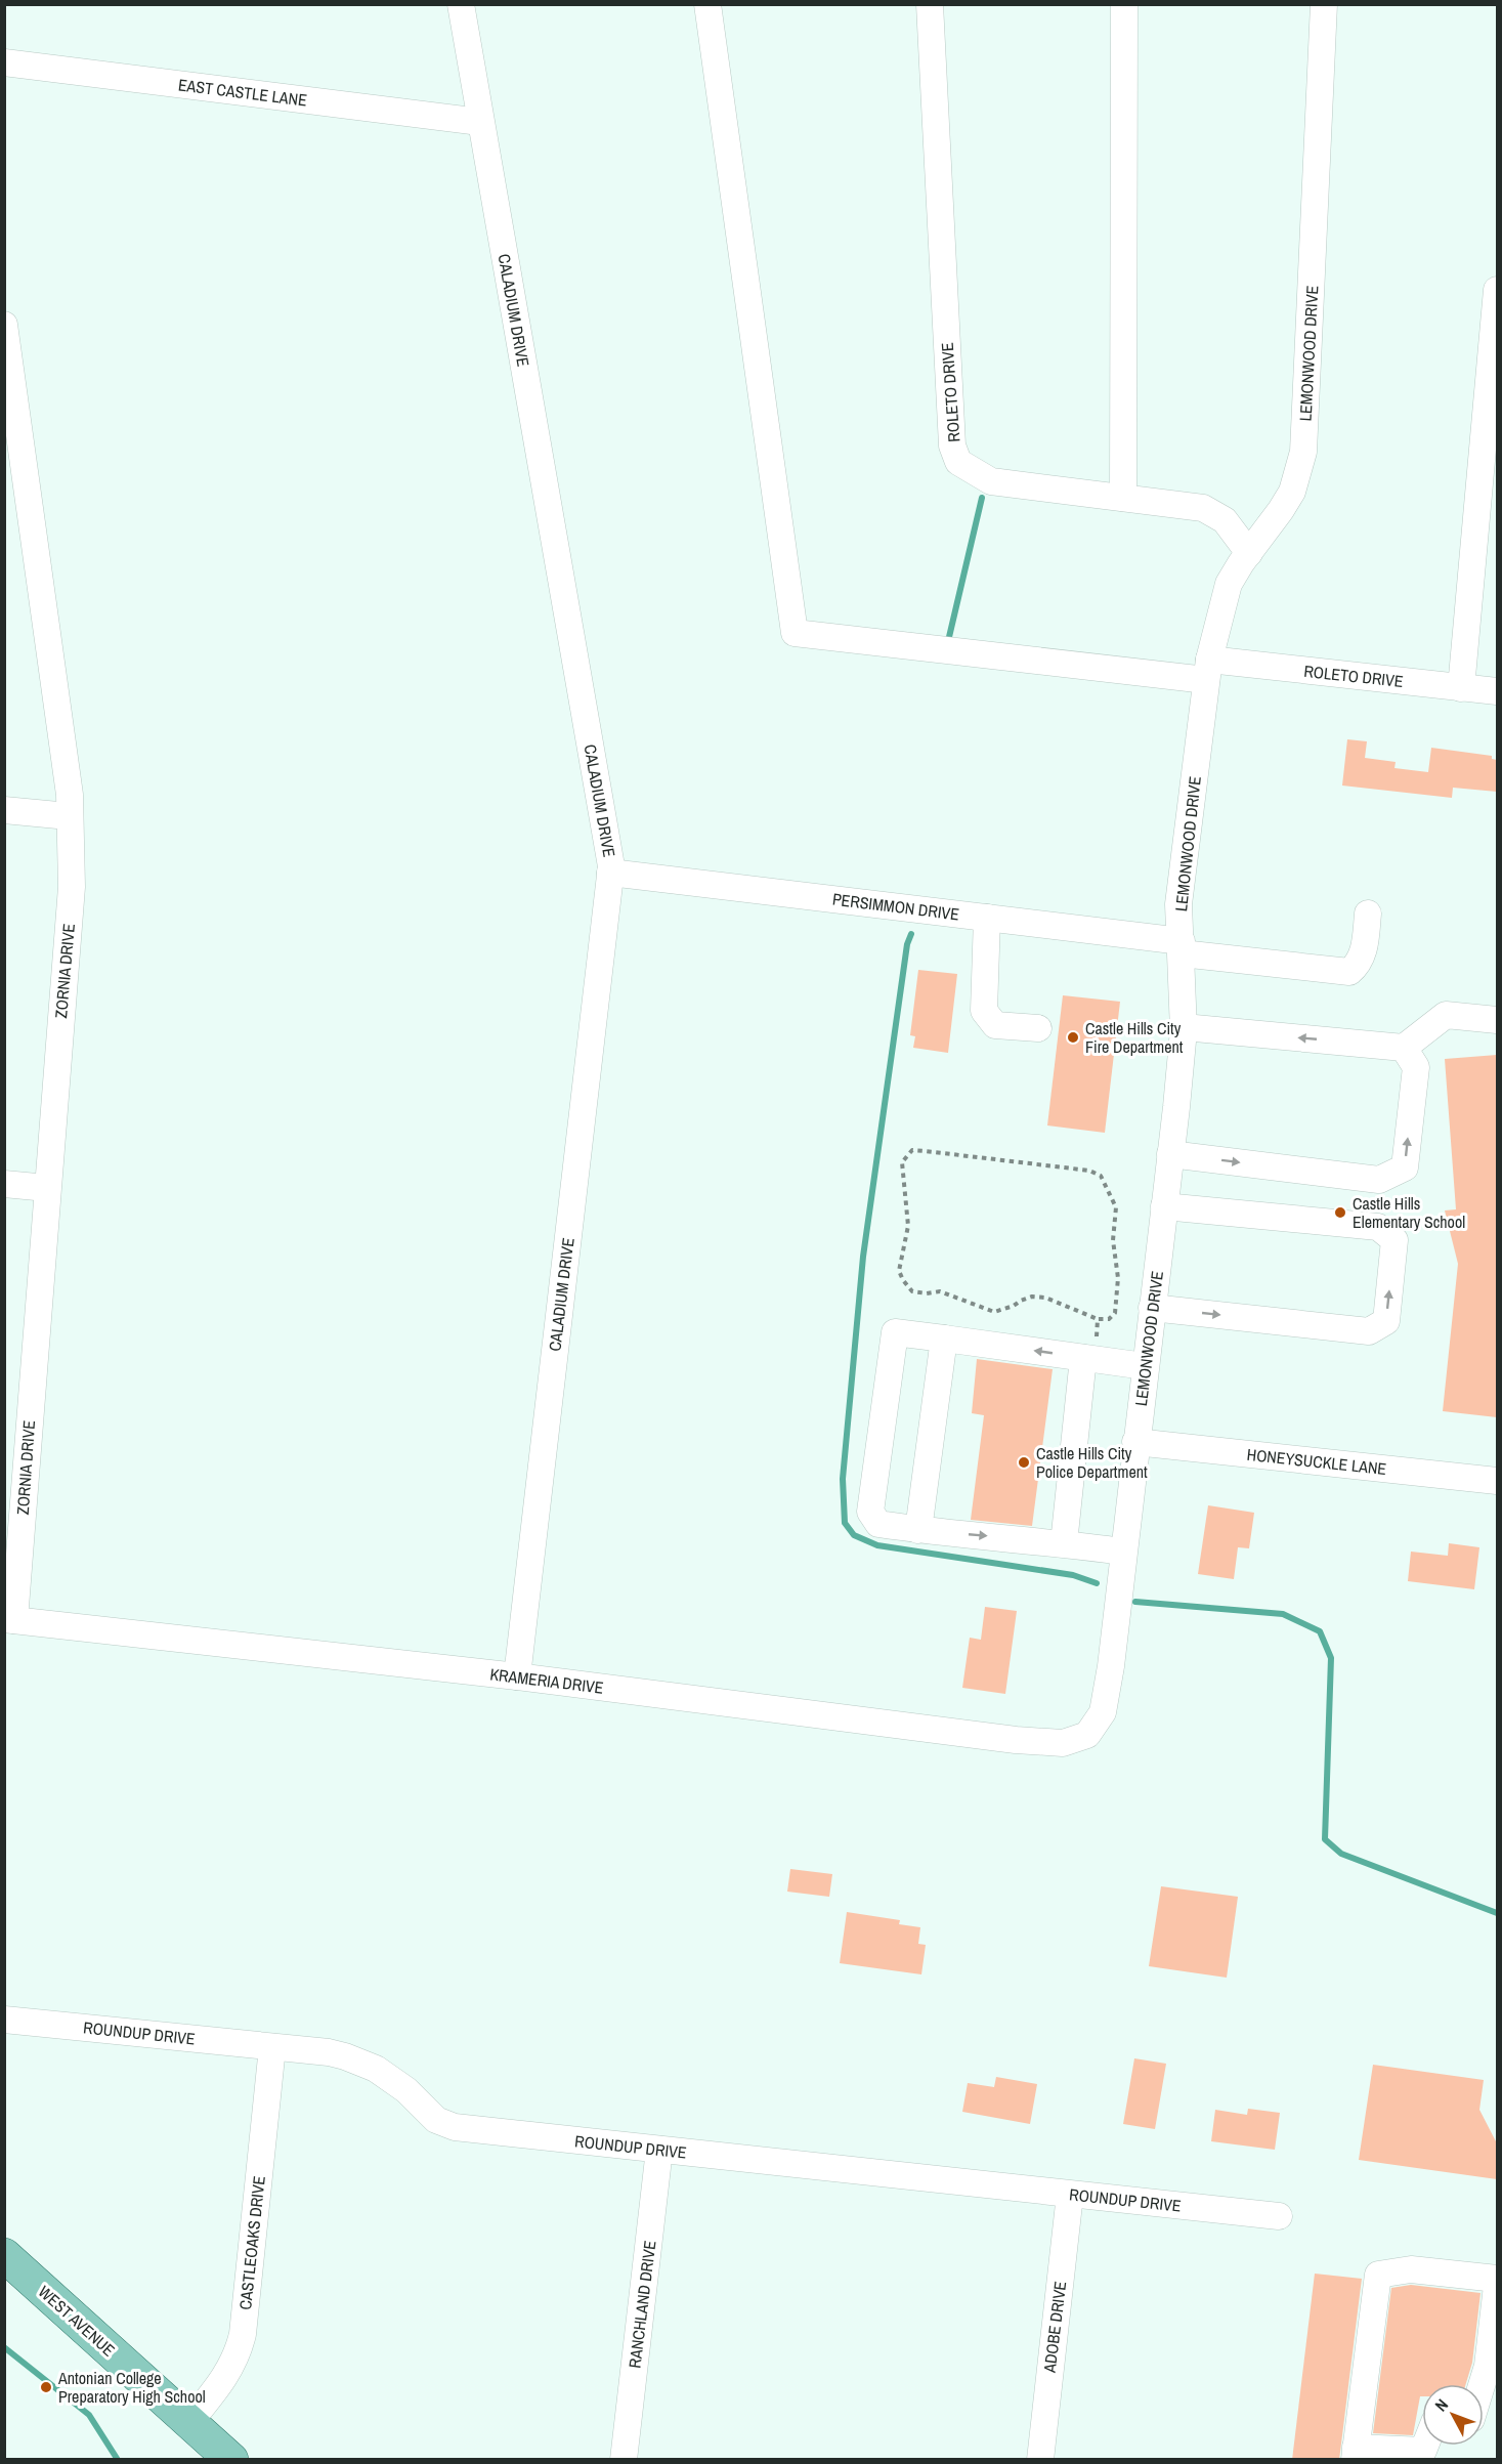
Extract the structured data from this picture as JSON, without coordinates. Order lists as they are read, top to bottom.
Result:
{
  "streets": {
    "main road": ["WEST AVENUE"],
    "street": [
      "EAST CASTLE LANE",
      "CALADIUM DRIVE",
      "LEMONWOOD DRIVE",
      "ROLETO DRIVE",
      "PERSIMMON DRIVE",
      "ZORNIA DRIVE",
      "HONEYSUCKLE LANE",
      "KRAMERIA DRIVE",
      "ROUNDUP DRIVE",
      "CASTLEOAKS DRIVE",
      "RANCHLAND DRIVE",
      "ADOBE DRIVE"
    ]
  },
  "crossings": [
    ["EAST CASTLE LANE", "CALADIUM DRIVE"],
    ["CALADIUM DRIVE", "PERSIMMON DRIVE"],
    ["CALADIUM DRIVE", "KRAMERIA DRIVE"],
    ["LEMONWOOD DRIVE", "ROLETO DRIVE"],
    ["LEMONWOOD DRIVE", "PERSIMMON DRIVE"],
    ["LEMONWOOD DRIVE", "HONEYSUCKLE LANE"],
    ["LEMONWOOD DRIVE", "KRAMERIA DRIVE"],
    ["ZORNIA DRIVE", "KRAMERIA DRIVE"],
    ["ROUNDUP DRIVE", "CASTLEOAKS DRIVE"],
    ["ROUNDUP DRIVE", "RANCHLAND DRIVE"],
    ["ROUNDUP DRIVE", "ADOBE DRIVE"],
    ["CASTLEOAKS DRIVE", "WEST AVENUE"]
  ],
  "places": [
    "Castle Hills City Fire Department",
    "Castle Hills Elementary School",
    "Castle Hills City Police Department",
    "Antonian College Preparatory High School"
  ],
  "north": "top left"
}
